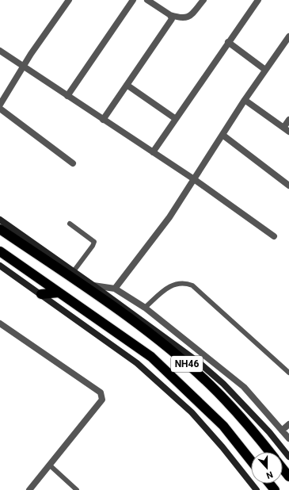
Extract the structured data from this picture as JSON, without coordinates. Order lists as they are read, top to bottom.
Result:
{
  "streets": {
    "highway": ["NH46"]
  },
  "north": "bottom"
}
